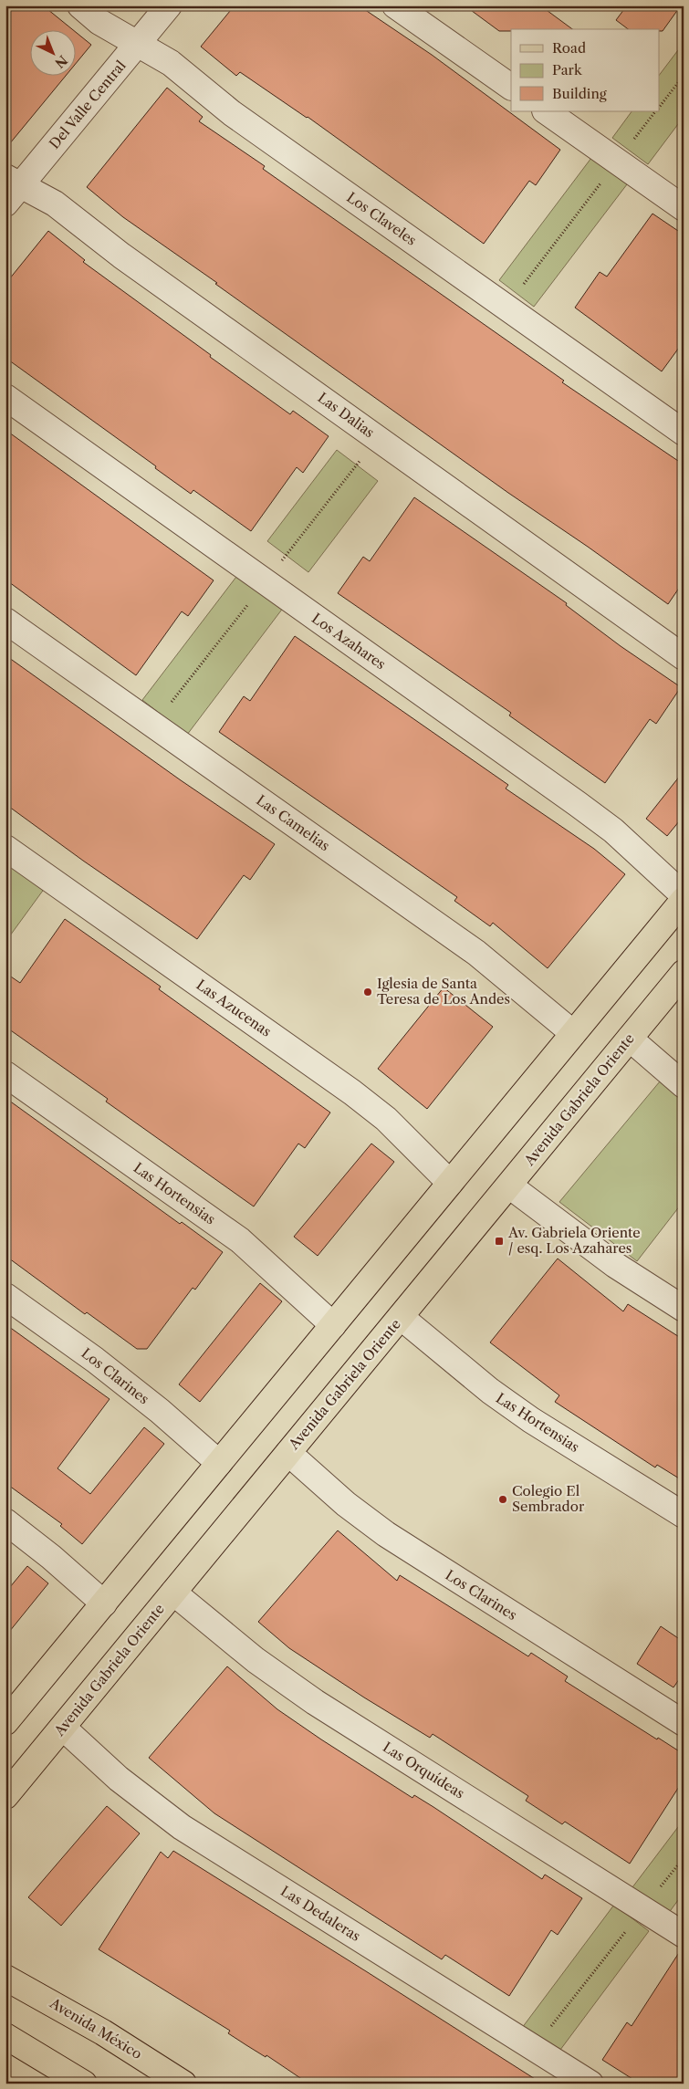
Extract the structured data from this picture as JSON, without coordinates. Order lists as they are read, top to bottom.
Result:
{
  "streets": {
    "main road": ["Avenida Gabriela Oriente", "Avenida México"],
    "street": [
      "Del Valle Central",
      "Los Claveles",
      "Las Dalias",
      "Los Azahares",
      "Las Camelias",
      "Las Azucenas",
      "Las Hortensias",
      "Los Clarines",
      "Las Orquídeas",
      "Las Dedaleras"
    ]
  },
  "crossings": [
    ["Del Valle Central", "Los Claveles"],
    ["Del Valle Central", "Las Dalias"],
    ["Avenida Gabriela Oriente", "Las Hortensias"],
    ["Avenida Gabriela Oriente", "Los Clarines"],
    ["Avenida Gabriela Oriente", "Las Orquídeas"],
    ["Avenida Gabriela Oriente", "Las Dedaleras"]
  ],
  "places": {
    "other": ["Iglesia de Santa Teresa de Los Andes", "Colegio El Sembrador"],
    "transit": ["Av. Gabriela Oriente / esq. Los Azahares"]
  },
  "legend": ["Road", "Park", "Building"],
  "north": "bottom right"
}
